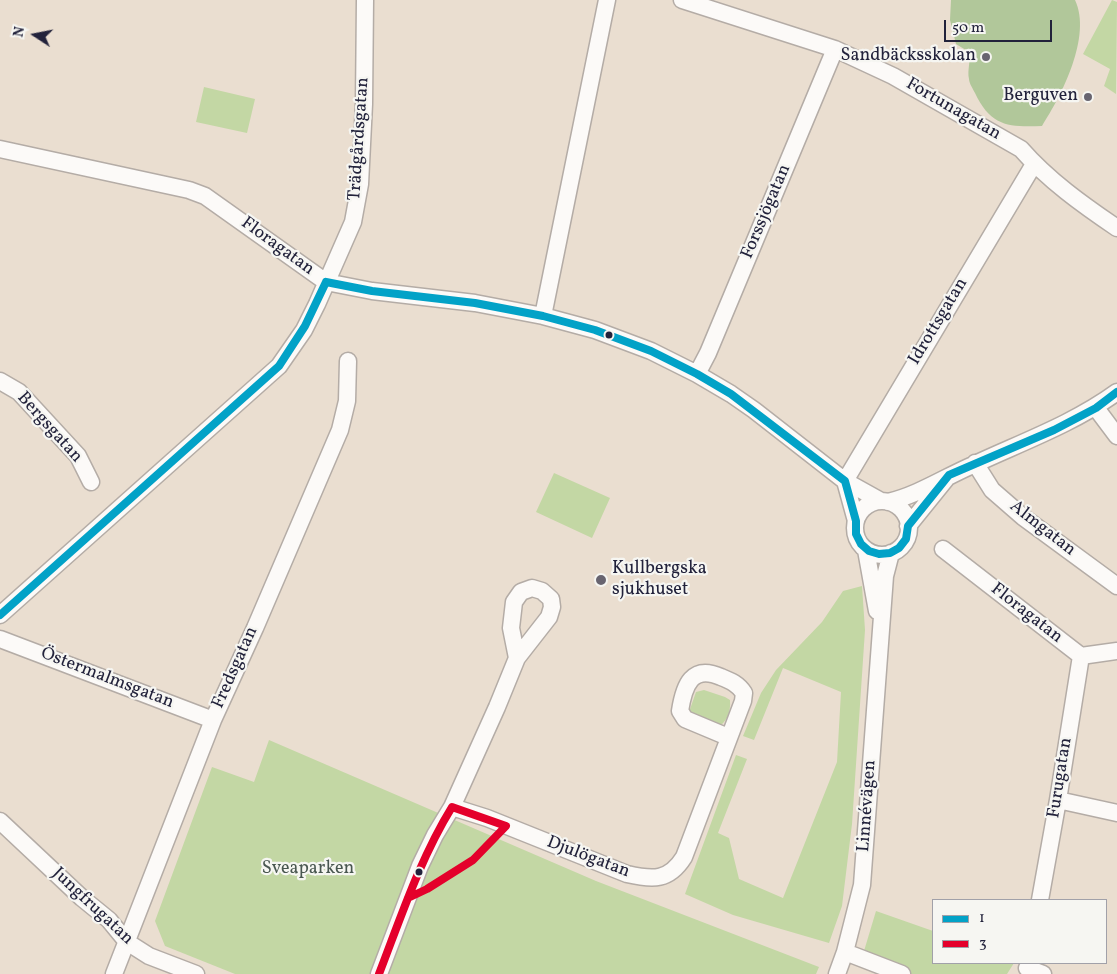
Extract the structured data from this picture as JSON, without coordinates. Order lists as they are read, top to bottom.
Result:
{
  "streets": {
    "street": [
      "Fortunagatan",
      "Trädgårdsgatan",
      "Forssjögatan",
      "Floragatan",
      "Idrottsgatan",
      "Bergsgatan",
      "Almgatan",
      "Fredsgatan",
      "Östermalmsgatan",
      "Furugatan",
      "Linnévägen",
      "Djulögatan",
      "Jungfrugatan"
    ]
  },
  "crossings": [
    ["Fortunagatan", "Forssjögatan"],
    ["Fortunagatan", "Idrottsgatan"],
    ["Trädgårdsgatan", "Floragatan"],
    ["Forssjögatan", "Floragatan"],
    ["Floragatan", "Idrottsgatan"],
    ["Floragatan", "Furugatan"],
    ["Floragatan", "Linnévägen"],
    ["Fredsgatan", "Östermalmsgatan"],
    ["Fredsgatan", "Jungfrugatan"]
  ],
  "parks": ["Sveaparken"],
  "places": ["Sandbäcksskolan", "Berguven", "Kullbergska sjukhuset"],
  "lines": ["transit line 1", "transit line 3"],
  "legend": ["1", "3"],
  "scale_bar": "50 m",
  "north": "left"
}
